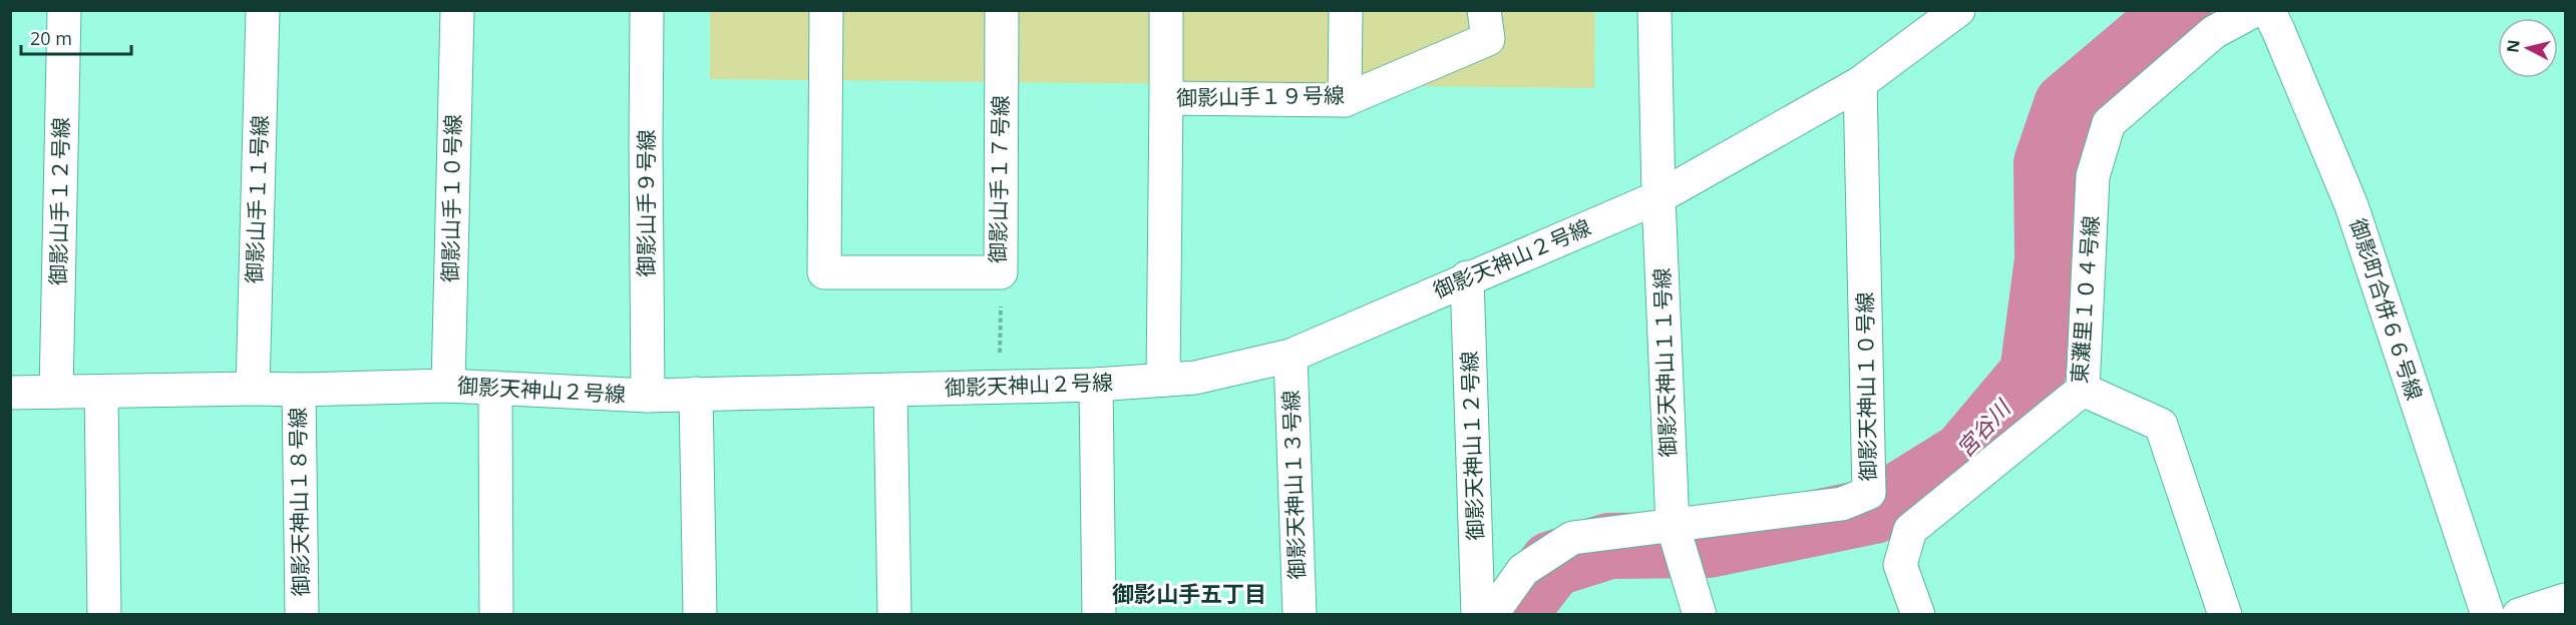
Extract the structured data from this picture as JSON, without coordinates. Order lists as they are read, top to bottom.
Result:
{
  "streets": {
    "street": [
      "御影山手１９号線",
      "御影山手１７号線",
      "御影山手１０号線",
      "御影山手１１号線",
      "御影山手１２号線",
      "御影山手９号線",
      "御影天神山２号線",
      "東灘里１０４号線",
      "御影町合併６６号線",
      "御影天神山１１号線",
      "御影天神山１０号線",
      "御影天神山１２号線",
      "御影天神山１３号線",
      "御影天神山１８号線"
    ]
  },
  "crossings": [
    ["御影山手１９号線", "御影天神山２号線"],
    ["御影山手１０号線", "御影天神山２号線"],
    ["御影山手１１号線", "御影天神山２号線"],
    ["御影山手１２号線", "御影天神山２号線"],
    ["御影山手９号線", "御影天神山２号線"],
    ["御影天神山２号線", "御影天神山１１号線"],
    ["御影天神山２号線", "御影天神山１０号線"],
    ["御影天神山２号線", "御影天神山１２号線"],
    ["御影天神山２号線", "御影天神山１３号線"],
    ["御影天神山２号線", "御影天神山１８号線"],
    ["東灘里１０４号線", "御影町合併６６号線"],
    ["御影天神山１１号線", "御影天神山１０号線"]
  ],
  "districts": ["御影山手五丁目"],
  "water": ["宮谷川"],
  "scale_bar": "20 m",
  "north": "left"
}
